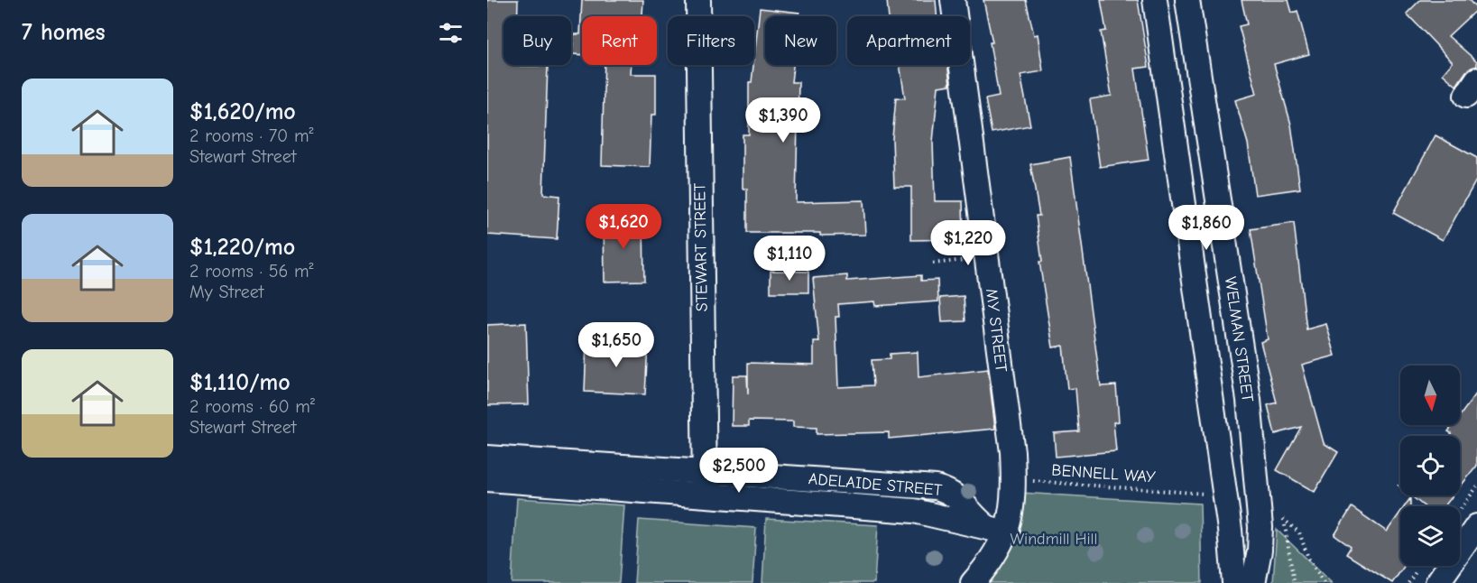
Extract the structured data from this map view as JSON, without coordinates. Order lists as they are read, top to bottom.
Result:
{
  "streets": {
    "street": [
      "STEWART STREET",
      "MY STREET",
      "WELMAN STREET",
      "ADELAIDE STREET"
    ],
    "path": ["BENNELL WAY"]
  },
  "crossings": [
    ["STEWART STREET", "ADELAIDE STREET"],
    ["MY STREET", "BENNELL WAY"],
    ["MY STREET", "ADELAIDE STREET"]
  ],
  "parks": ["Windmill Hill"],
  "north": "bottom",
  "page": {
    "heading": "7 homes",
    "chip": [
      "Buy",
      "Rent",
      "Filters",
      "New",
      "Apartment"
    ],
    "list": [
      {
        "name": "$1,620/mo",
        "note": "2 rooms · 70 m² · Stewart Street"
      },
      {
        "name": "$1,220/mo",
        "note": "2 rooms · 56 m² · My Street"
      },
      {
        "name": "$1,110/mo",
        "note": "2 rooms · 60 m² · Stewart Street"
      }
    ],
    "price": [
      "$1,390",
      "$1,620",
      "$1,860",
      "$1,220",
      "$1,110",
      "$1,650",
      "$2,500"
    ]
  }
}
